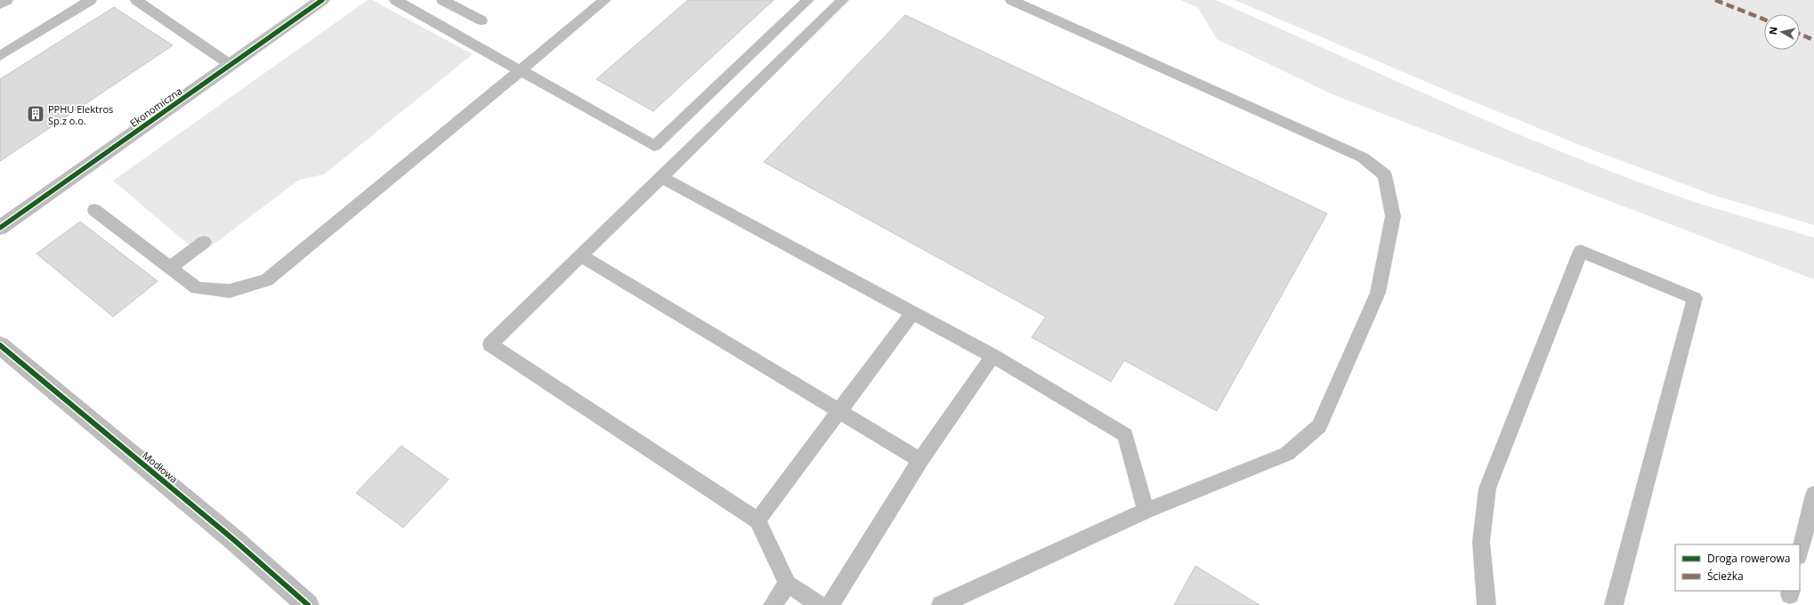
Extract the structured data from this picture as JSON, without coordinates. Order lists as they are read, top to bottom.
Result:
{
  "streets": {
    "street": ["Ekonomiczna", "Modłowa"]
  },
  "places": {
    "building": ["PPHU Elektros Sp.z o.o."]
  },
  "legend": ["Droga rowerowa", "Ścieżka"],
  "north": "left"
}
